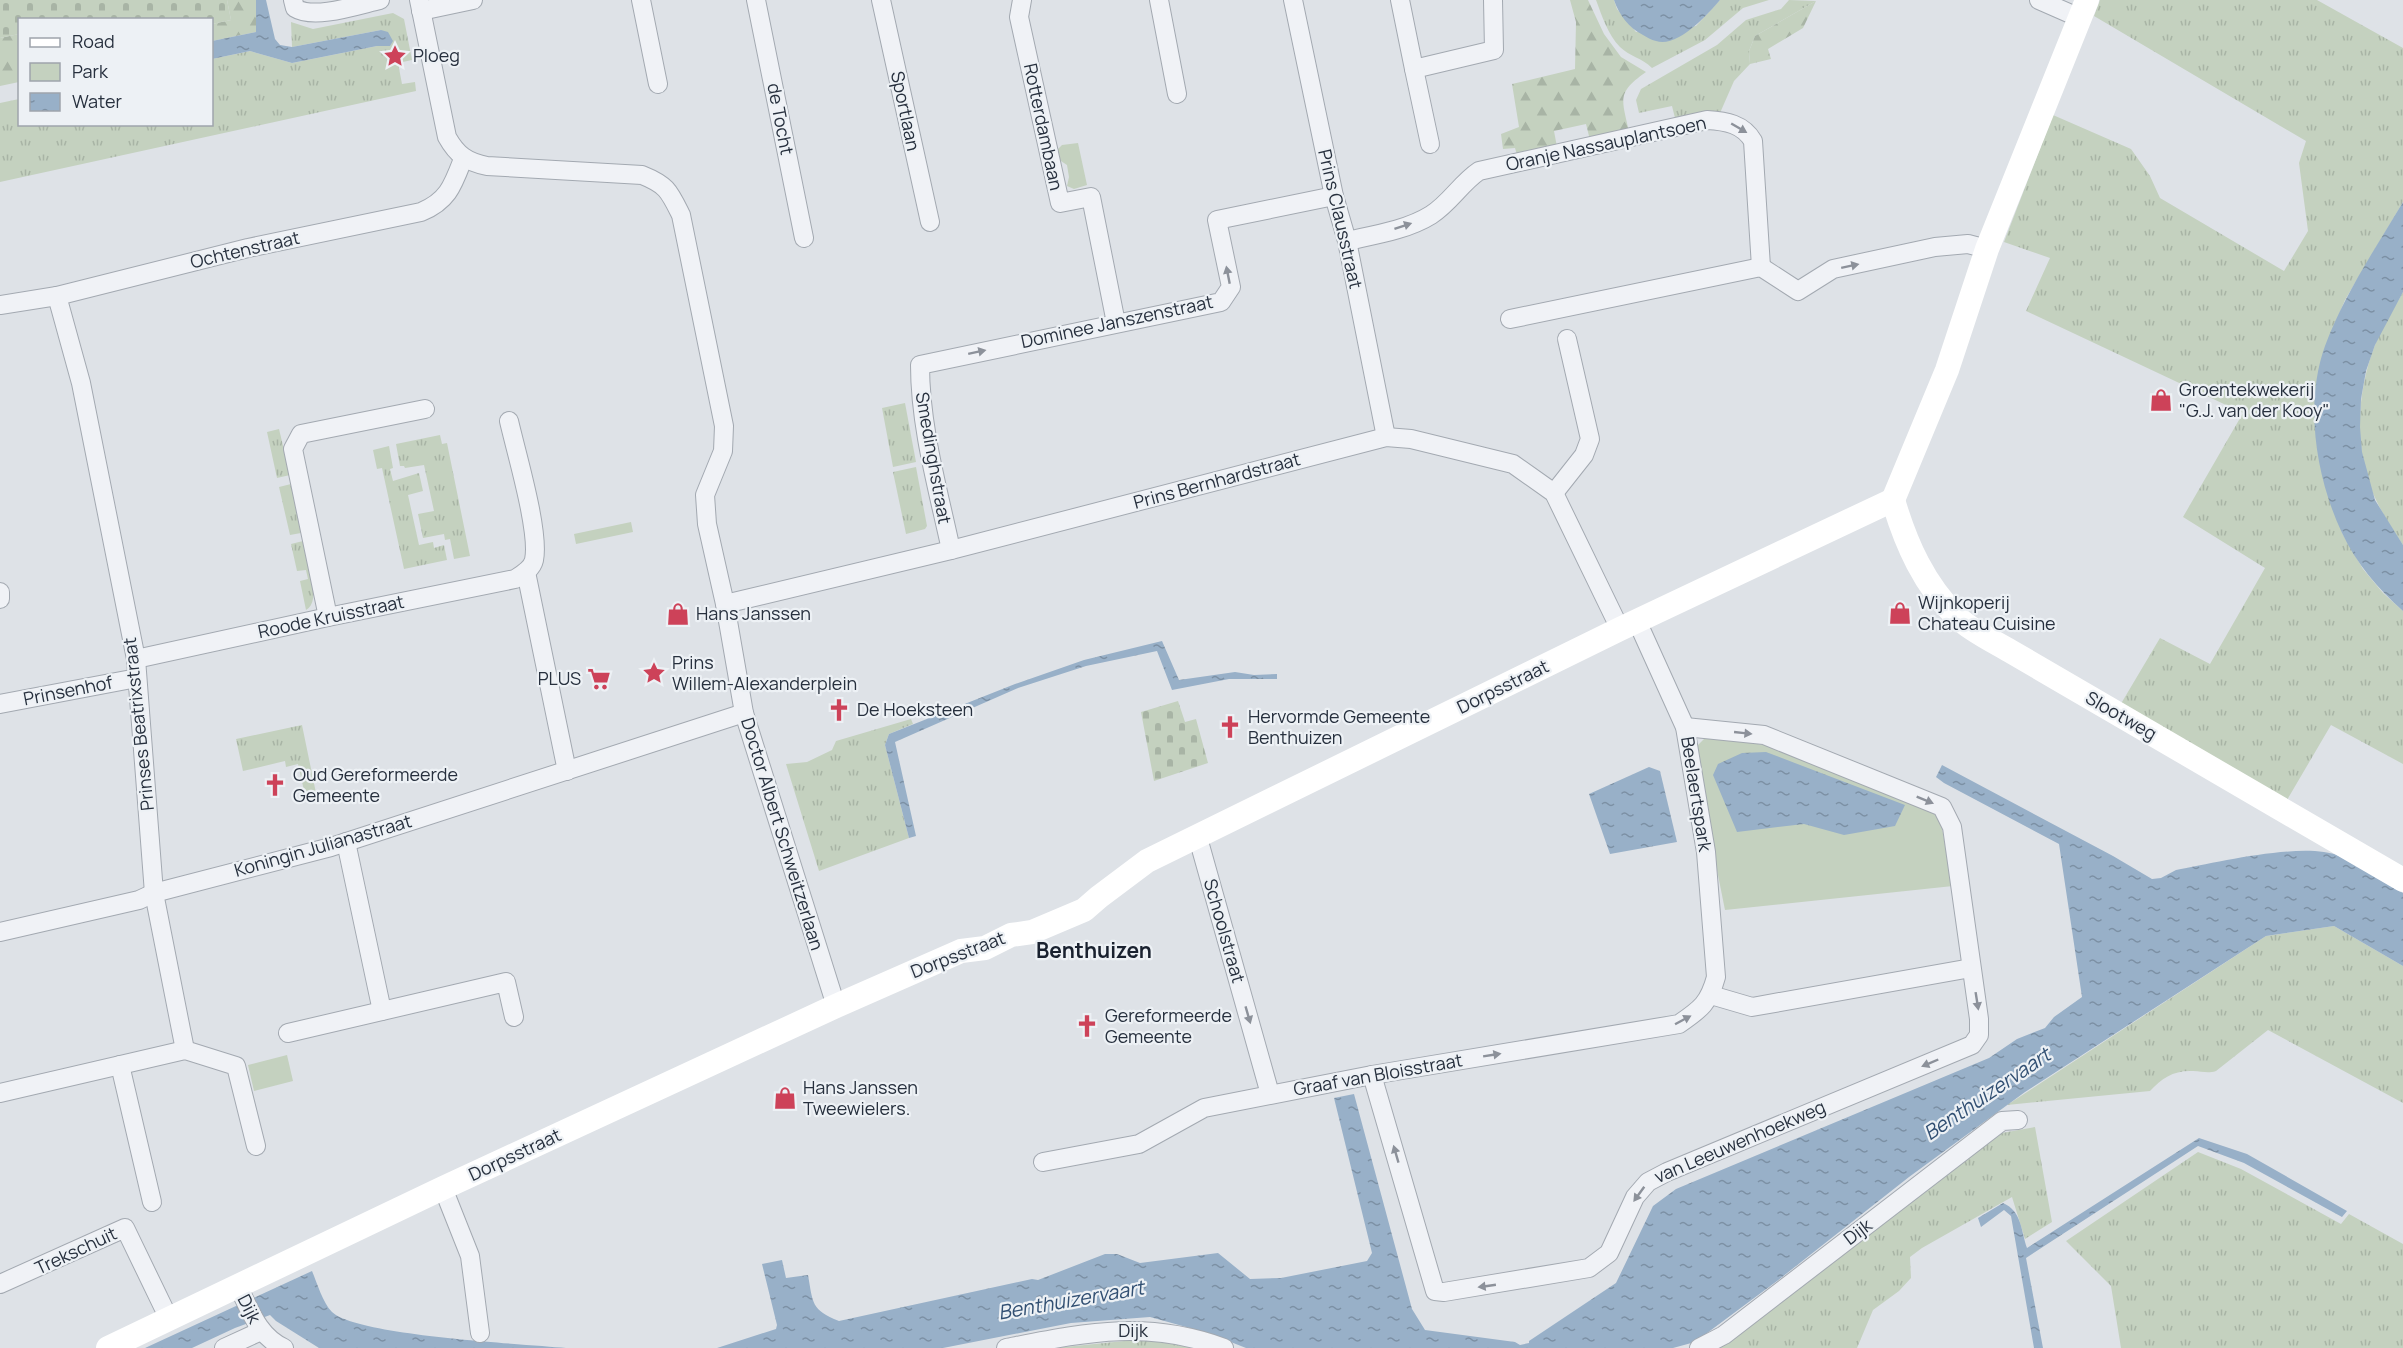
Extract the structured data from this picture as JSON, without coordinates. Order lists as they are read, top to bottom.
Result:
{
  "streets": {
    "street": [
      "Sportlaan",
      "de Tocht",
      "Rotterdambaan",
      "Oranje Nassauplantsoen",
      "Prins Clausstraat",
      "Ochtenstraat",
      "Dominee Janszenstraat",
      "Smedinghstraat",
      "Prins Bernhardstraat",
      "Roode Kruisstraat",
      "Dorpsstraat",
      "Prinsenhof",
      "Slootweg",
      "Prinses Beatrixstraat",
      "Beelaertspark",
      "Doctor Albert Schweitzerlaan",
      "Koningin Julianastraat",
      "Schoolstraat",
      "Graaf van Bloisstraat",
      "van Leeuwenhoekweg",
      "Dijk",
      "Trekschuit"
    ]
  },
  "crossings": [
    ["Rotterdambaan", "Dominee Janszenstraat"],
    ["Oranje Nassauplantsoen", "Prins Clausstraat"],
    ["Prins Clausstraat", "Dominee Janszenstraat"],
    ["Prins Clausstraat", "Prins Bernhardstraat"],
    ["Ochtenstraat", "Prinses Beatrixstraat"],
    ["Ochtenstraat", "Doctor Albert Schweitzerlaan"],
    ["Dominee Janszenstraat", "Smedinghstraat"],
    ["Smedinghstraat", "Prins Bernhardstraat"],
    ["Prins Bernhardstraat", "Dorpsstraat"],
    ["Prins Bernhardstraat", "Beelaertspark"],
    ["Prins Bernhardstraat", "Doctor Albert Schweitzerlaan"],
    ["Roode Kruisstraat", "Prinses Beatrixstraat"],
    ["Dorpsstraat", "Slootweg"],
    ["Dorpsstraat", "Doctor Albert Schweitzerlaan"],
    ["Dorpsstraat", "Schoolstraat"],
    ["Dorpsstraat", "Dijk"],
    ["Dorpsstraat", "Trekschuit"],
    ["Prinsenhof", "Prinses Beatrixstraat"],
    ["Prinses Beatrixstraat", "Koningin Julianastraat"],
    ["Beelaertspark", "Graaf van Bloisstraat"],
    ["Beelaertspark", "van Leeuwenhoekweg"],
    ["Doctor Albert Schweitzerlaan", "Koningin Julianastraat"],
    ["Schoolstraat", "Graaf van Bloisstraat"],
    ["Graaf van Bloisstraat", "van Leeuwenhoekweg"]
  ],
  "one_way": [
    "Dominee Janszenstraat",
    "Beelaertspark",
    "Schoolstraat",
    "Graaf van Bloisstraat"
  ],
  "districts": ["Benthuizen"],
  "water": ["Benthuizervaart"],
  "places": {
    "place": ["Ploeg", "Prins Willem-Alexanderplein"],
    "shop": [
      "Groentekwekerij \"G.J. van der Kooy\"",
      "Wijnkoperij Chateau Cuisine",
      "Hans Janssen",
      "Hans Janssen Tweewielers."
    ],
    "supermarket": ["PLUS"],
    "church": [
      "De Hoeksteen",
      "Hervormde Gemeente Benthuizen",
      "Oud Gereformeerde Gemeente",
      "Gereformeerde Gemeente"
    ]
  },
  "legend": ["Road", "Park", "Water"]
}
